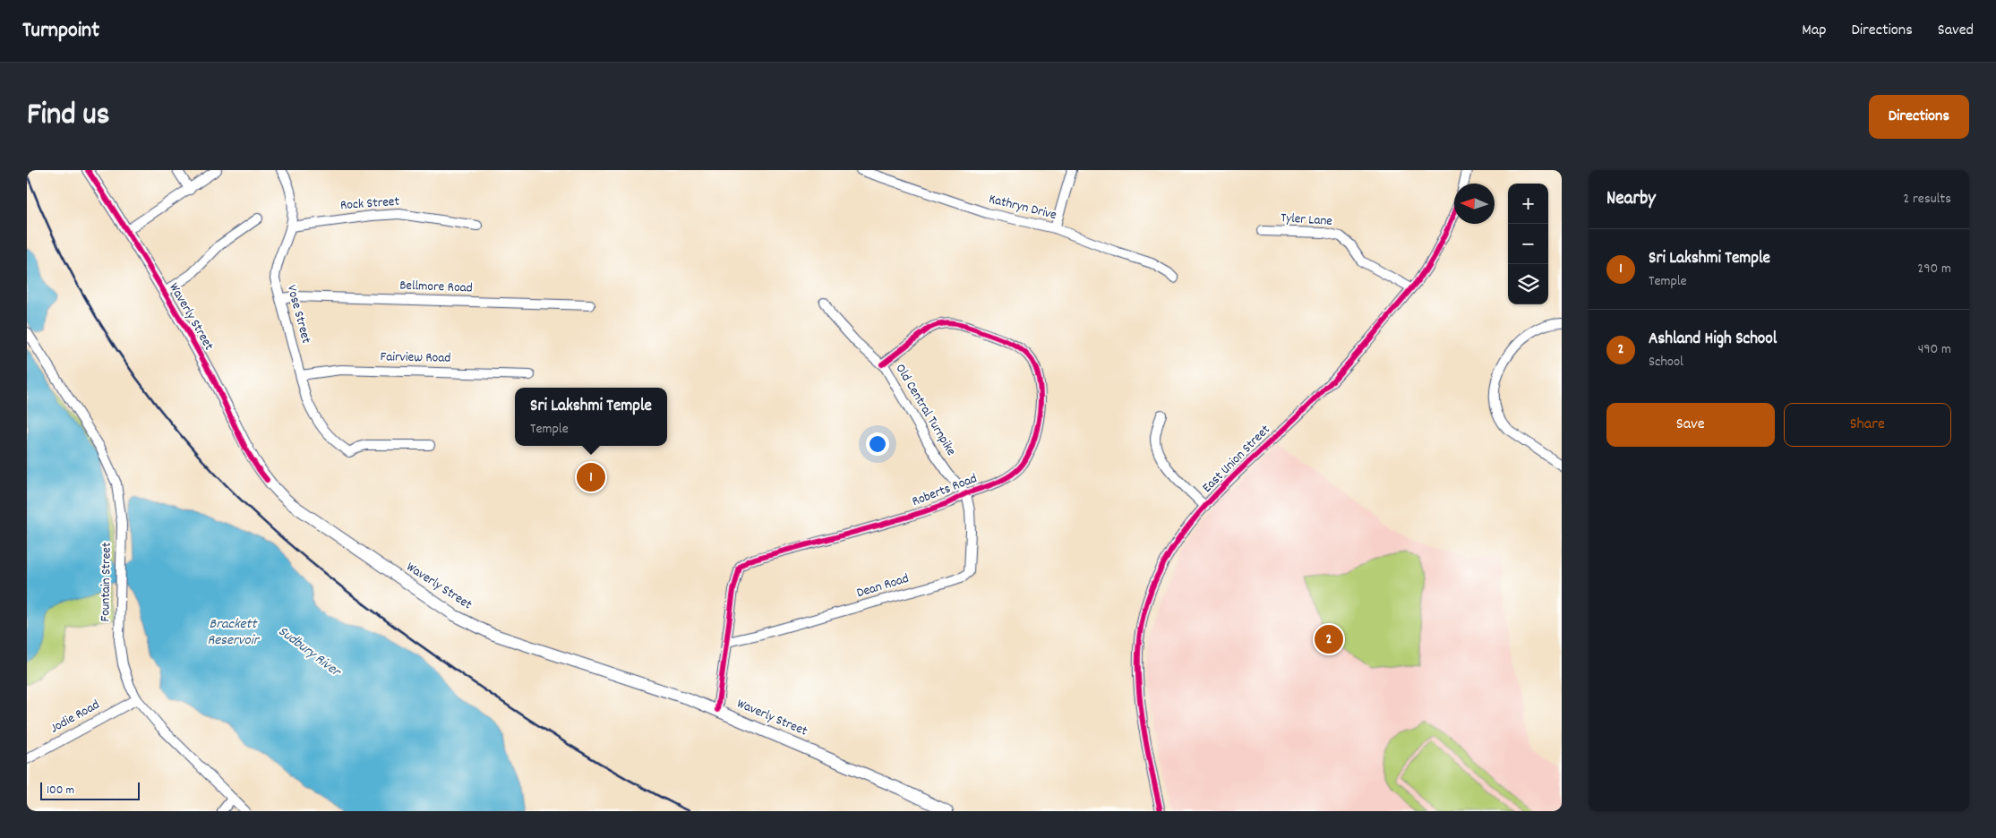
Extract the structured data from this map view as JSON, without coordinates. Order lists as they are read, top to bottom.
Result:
{
  "streets": {
    "main road": ["Waverly Street"],
    "street": [
      "Rock Street",
      "Kathryn Drive",
      "Tyler Lane",
      "Bellmore Road",
      "Vose Street",
      "Fairview Road",
      "Old Central Turnpike",
      "East Union Street",
      "Roberts Road",
      "Fountain Street",
      "Dean Road",
      "Jodie Road"
    ]
  },
  "crossings": [
    ["Rock Street", "Vose Street"],
    ["Tyler Lane", "East Union Street"],
    ["Bellmore Road", "Vose Street"],
    ["Vose Street", "Fairview Road"],
    ["Waverly Street", "Roberts Road"],
    ["Old Central Turnpike", "Roberts Road"],
    ["Old Central Turnpike", "Dean Road"],
    ["Roberts Road", "Dean Road"],
    ["Fountain Street", "Jodie Road"]
  ],
  "water": ["Brackett Reservoir", "Sudbury River"],
  "scale_bar": "100 m",
  "north": "left",
  "page": {
    "header": "Turnpoint",
    "nav": ["Map", "Directions", "Saved"],
    "title": "Find us",
    "buttons": [
      "Directions",
      ["Save", "Share"]
    ],
    "heading": ["Nearby", "2 results"],
    "map_buttons": ["+", "−"],
    "list": [
      {
        "mark": "1",
        "name": "Sri Lakshmi Temple",
        "note": "Temple",
        "value": "290 m"
      },
      {
        "mark": "2",
        "name": "Ashland High School",
        "note": "School",
        "value": "490 m"
      }
    ],
    "popup": ["Sri Lakshmi Temple", "Temple"],
    "pins": ["1", "2"],
    "scale": "100 m"
  }
}
